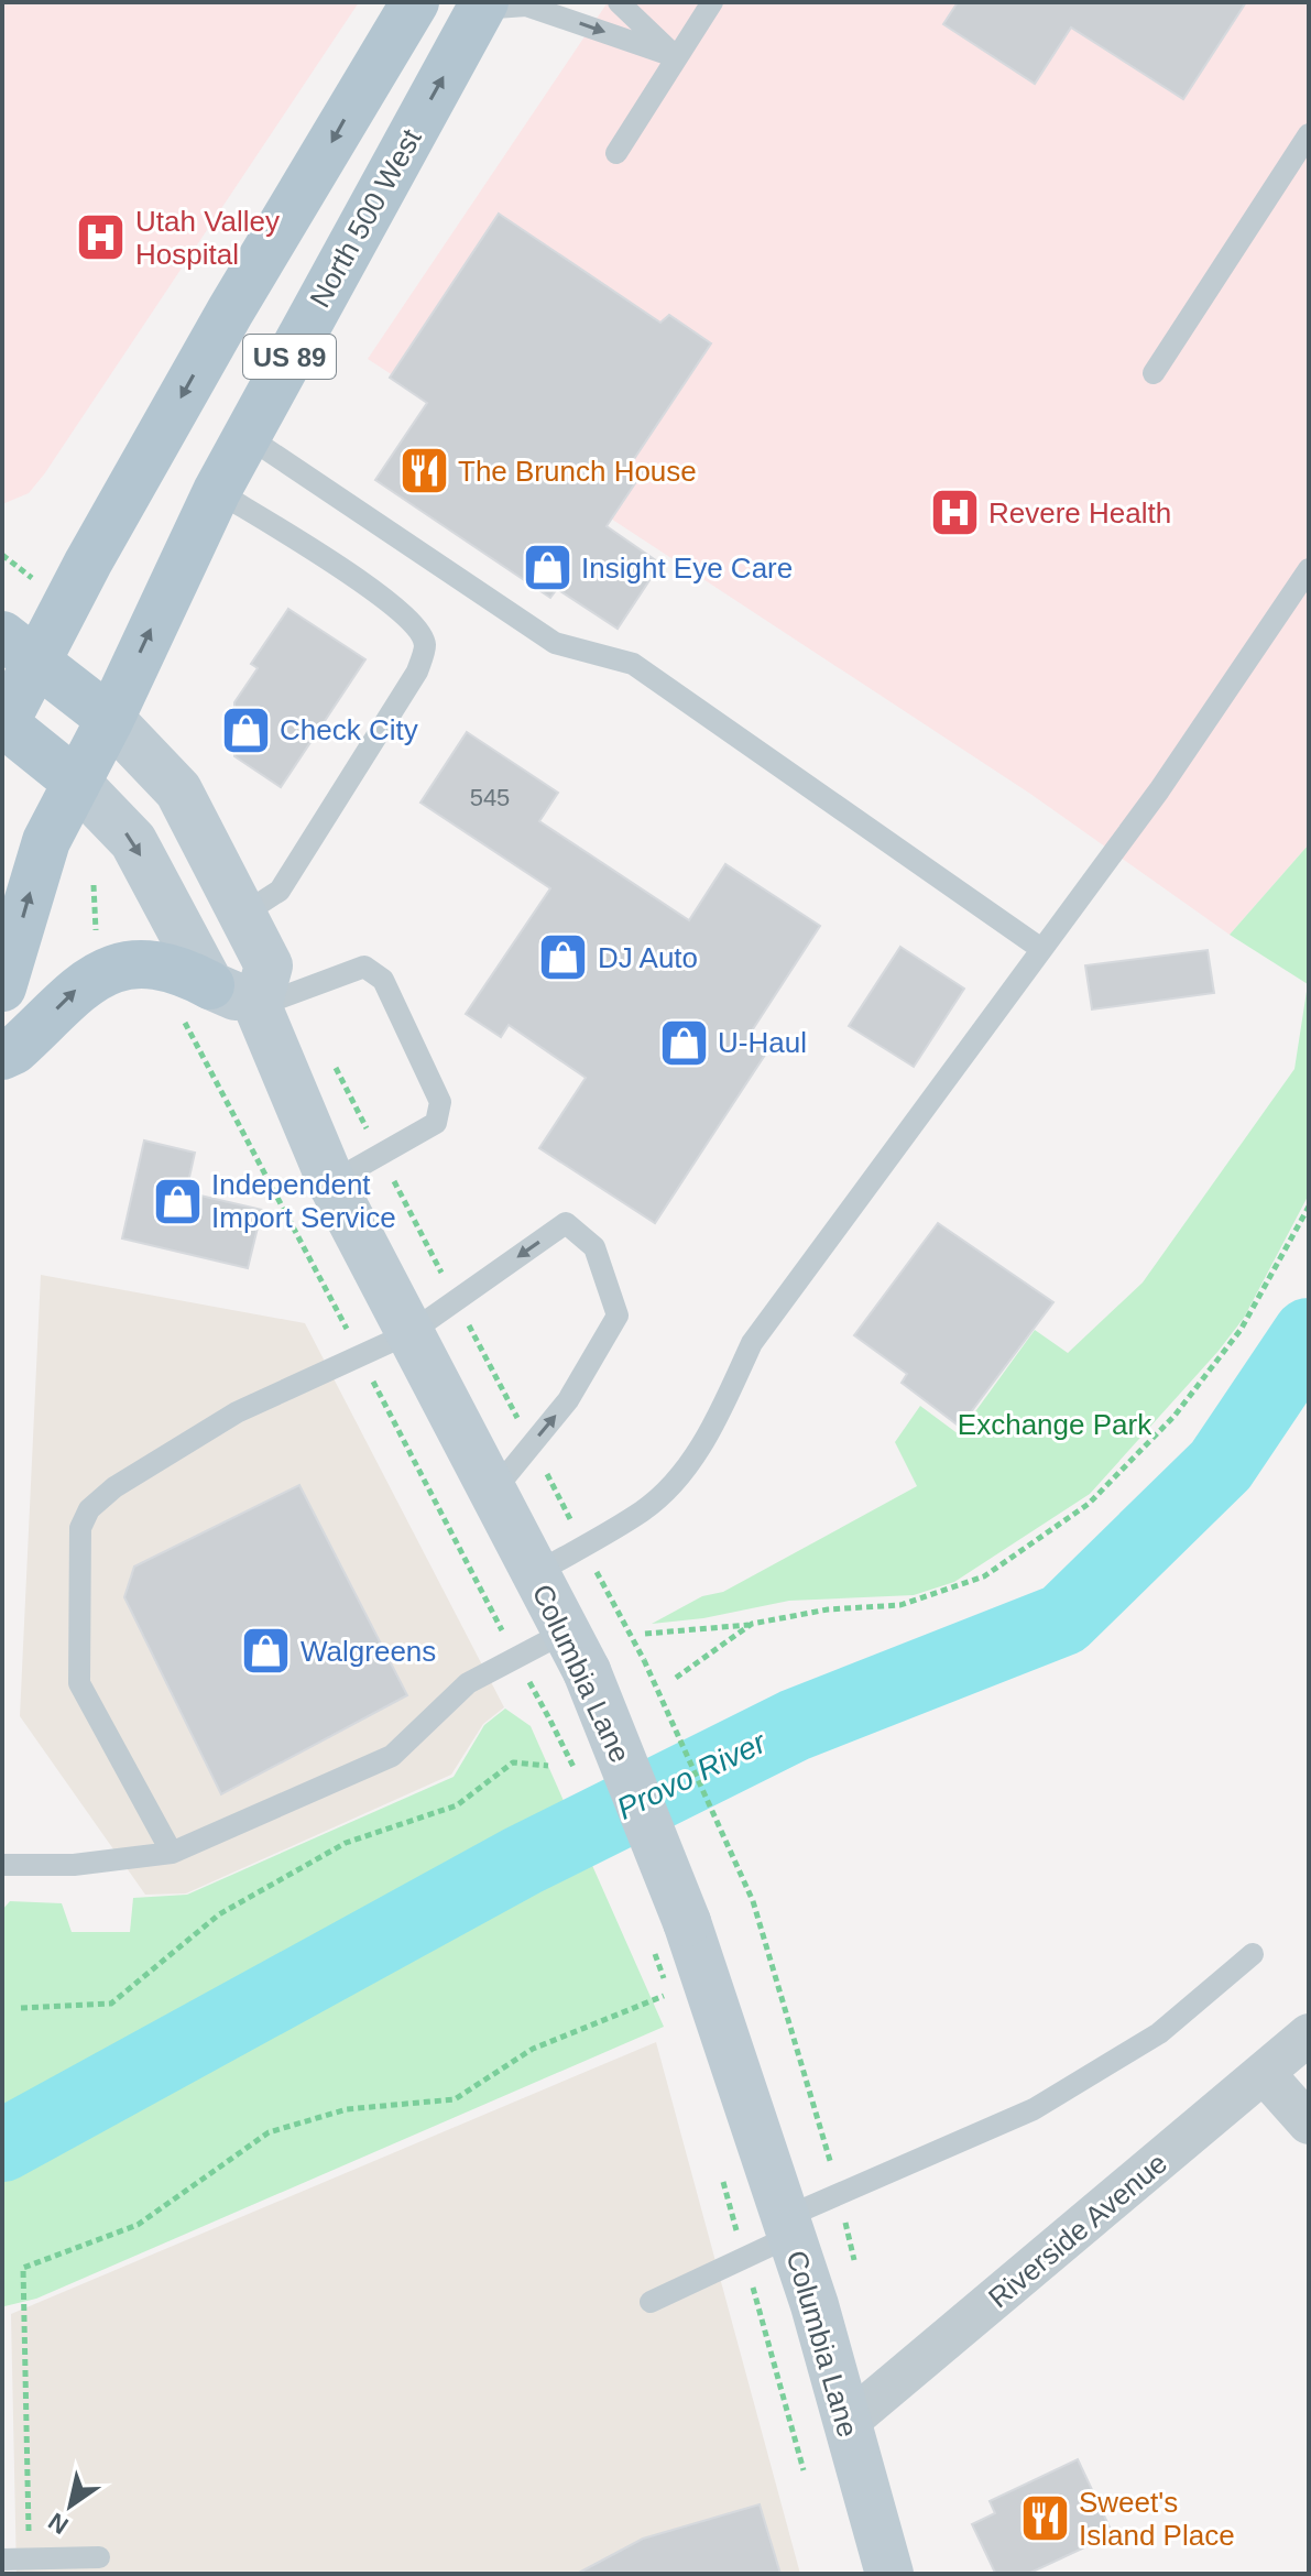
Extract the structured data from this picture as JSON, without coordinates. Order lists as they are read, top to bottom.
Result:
{
  "streets": {
    "main road": ["North 500 West", "US 89", "Columbia Lane"],
    "street": ["Riverside Avenue"]
  },
  "crossings": [
    ["North 500 West", "US 89"],
    ["Columbia Lane", "Riverside Avenue"]
  ],
  "water": ["Provo River"],
  "parks": ["Exchange Park"],
  "places": {
    "hospital": ["Utah Valley Hospital", "Revere Health"],
    "restaurant": ["The Brunch House", "Sweet's Island Place"],
    "shop": [
      "Insight Eye Care",
      "Check City",
      "DJ Auto",
      "U-Haul",
      "Independent Import Service",
      "Walgreens"
    ]
  },
  "house_numbers": ["545"],
  "north": "bottom left"
}
